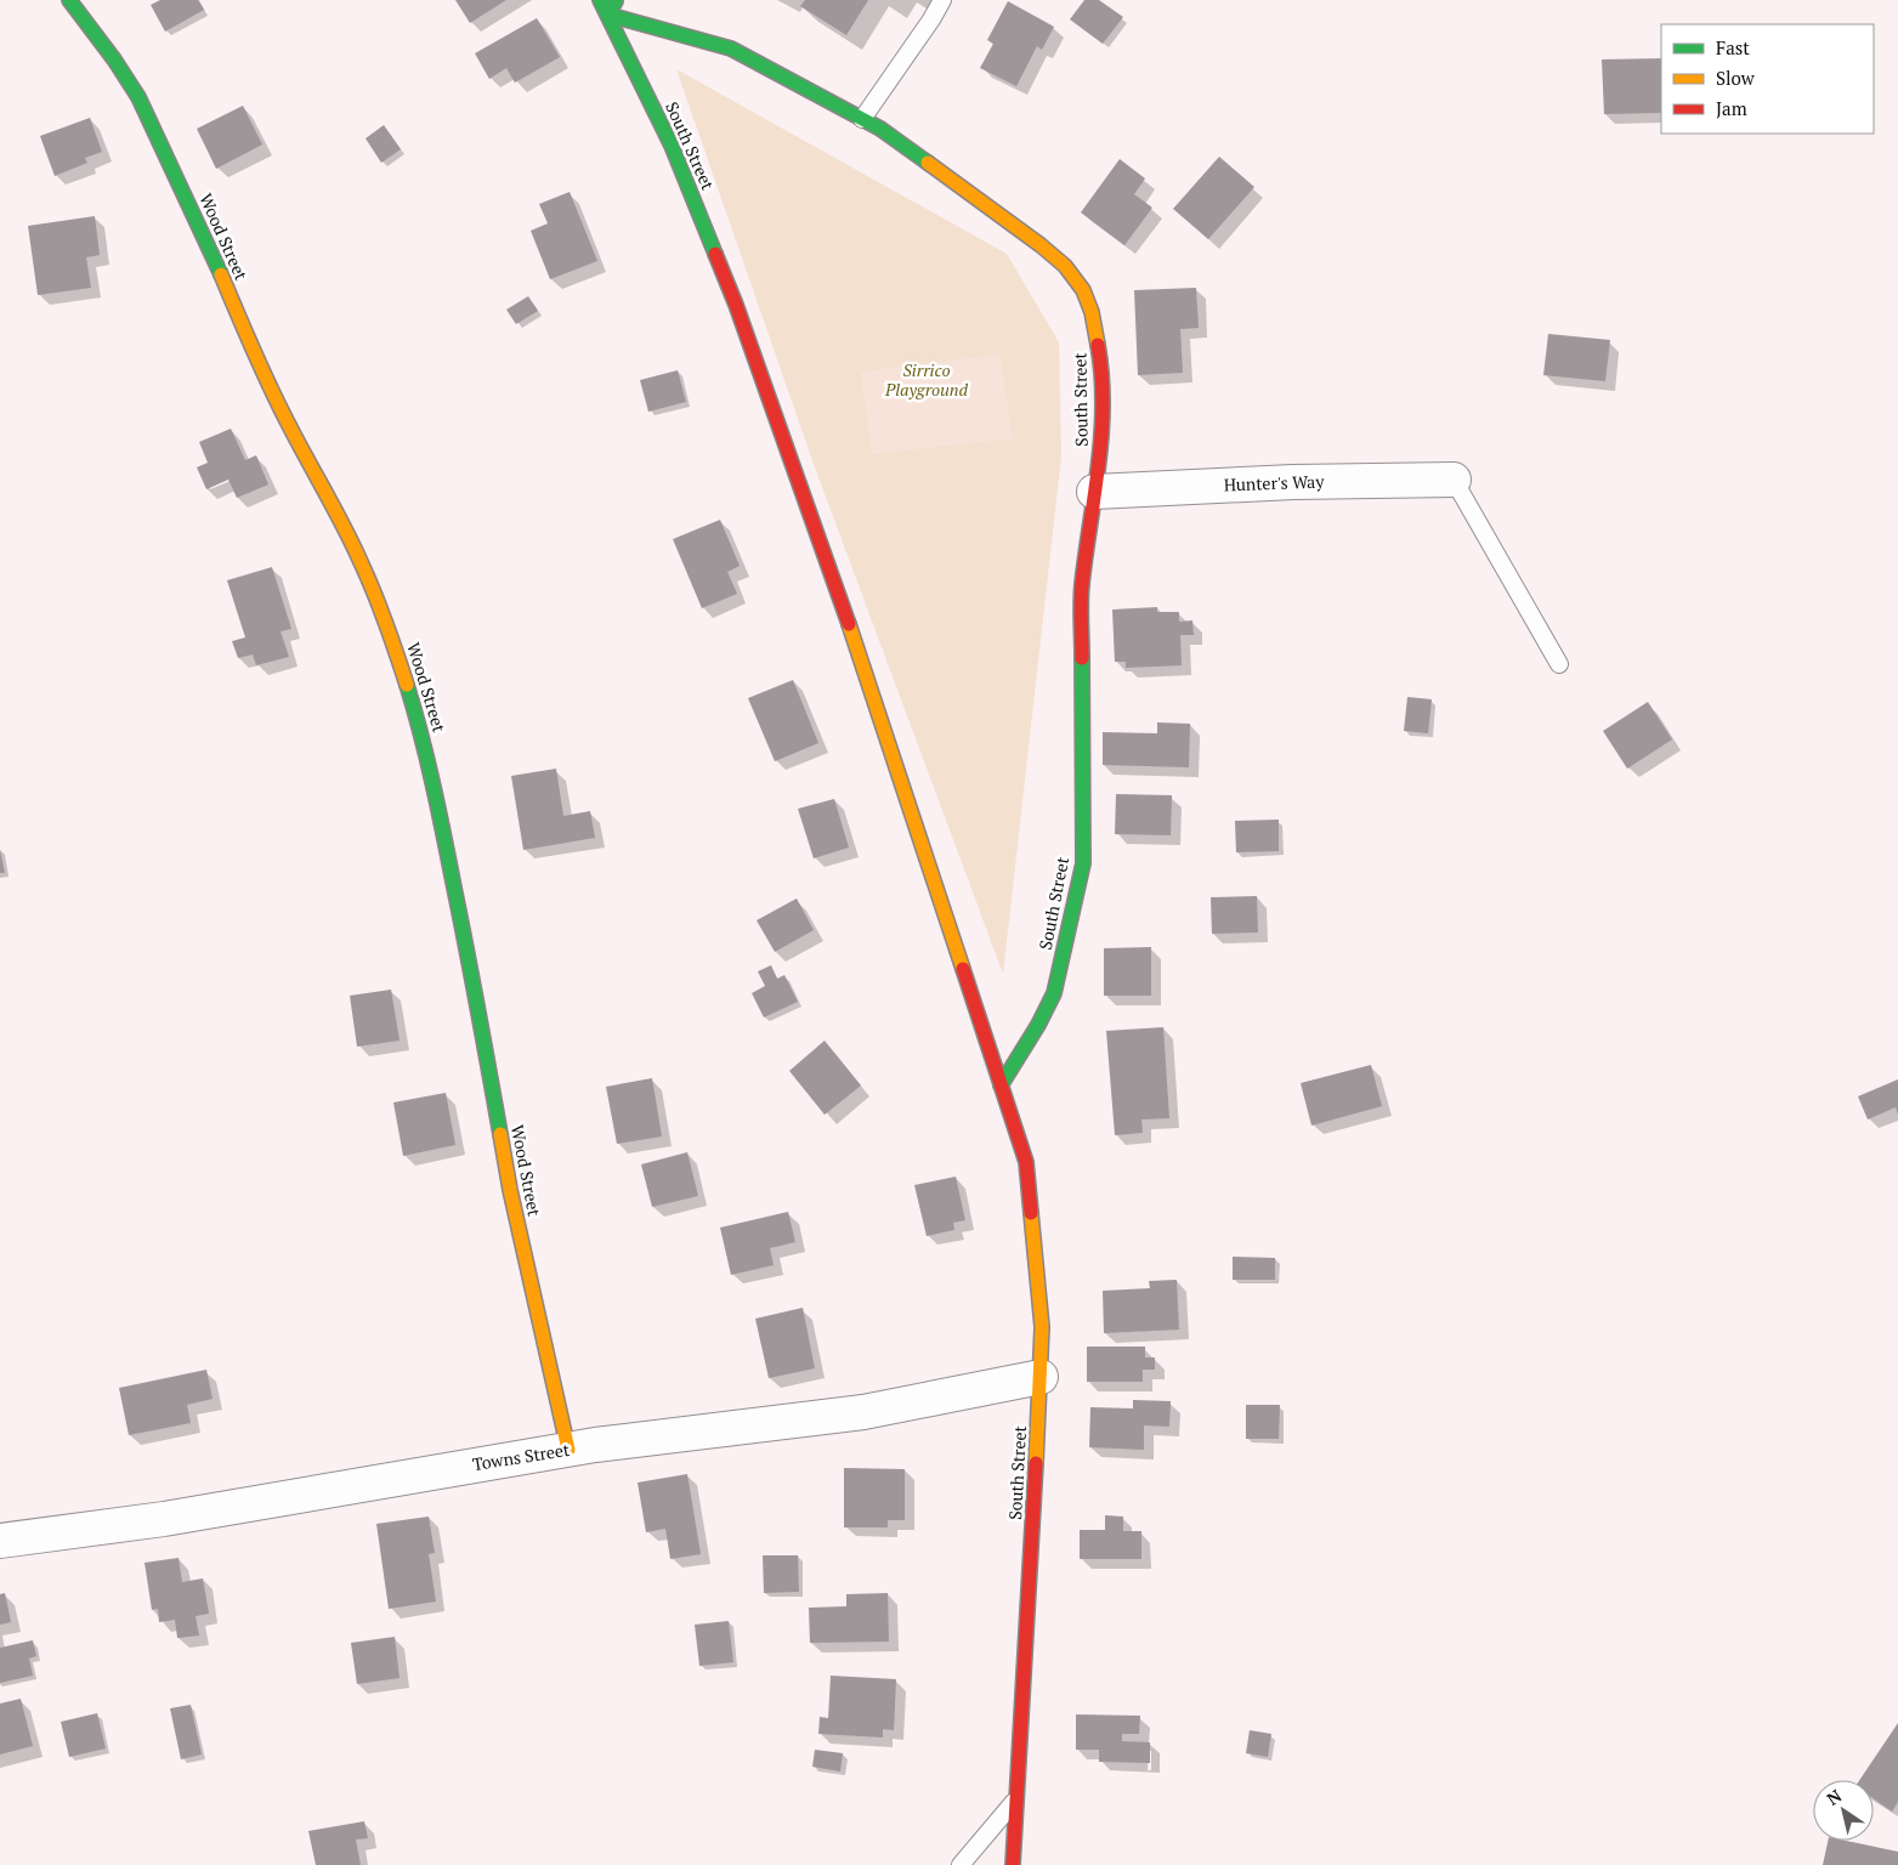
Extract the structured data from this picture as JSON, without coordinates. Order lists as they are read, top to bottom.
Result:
{
  "streets": {
    "street": [
      "South Street",
      "Wood Street",
      "Hunter's Way",
      "Towns Street"
    ]
  },
  "crossings": [
    ["South Street", "Hunter's Way"],
    ["South Street", "Towns Street"],
    ["Wood Street", "Towns Street"]
  ],
  "parks": ["Sirrico Playground"],
  "legend": ["Fast", "Slow", "Jam"],
  "north": "top left"
}
